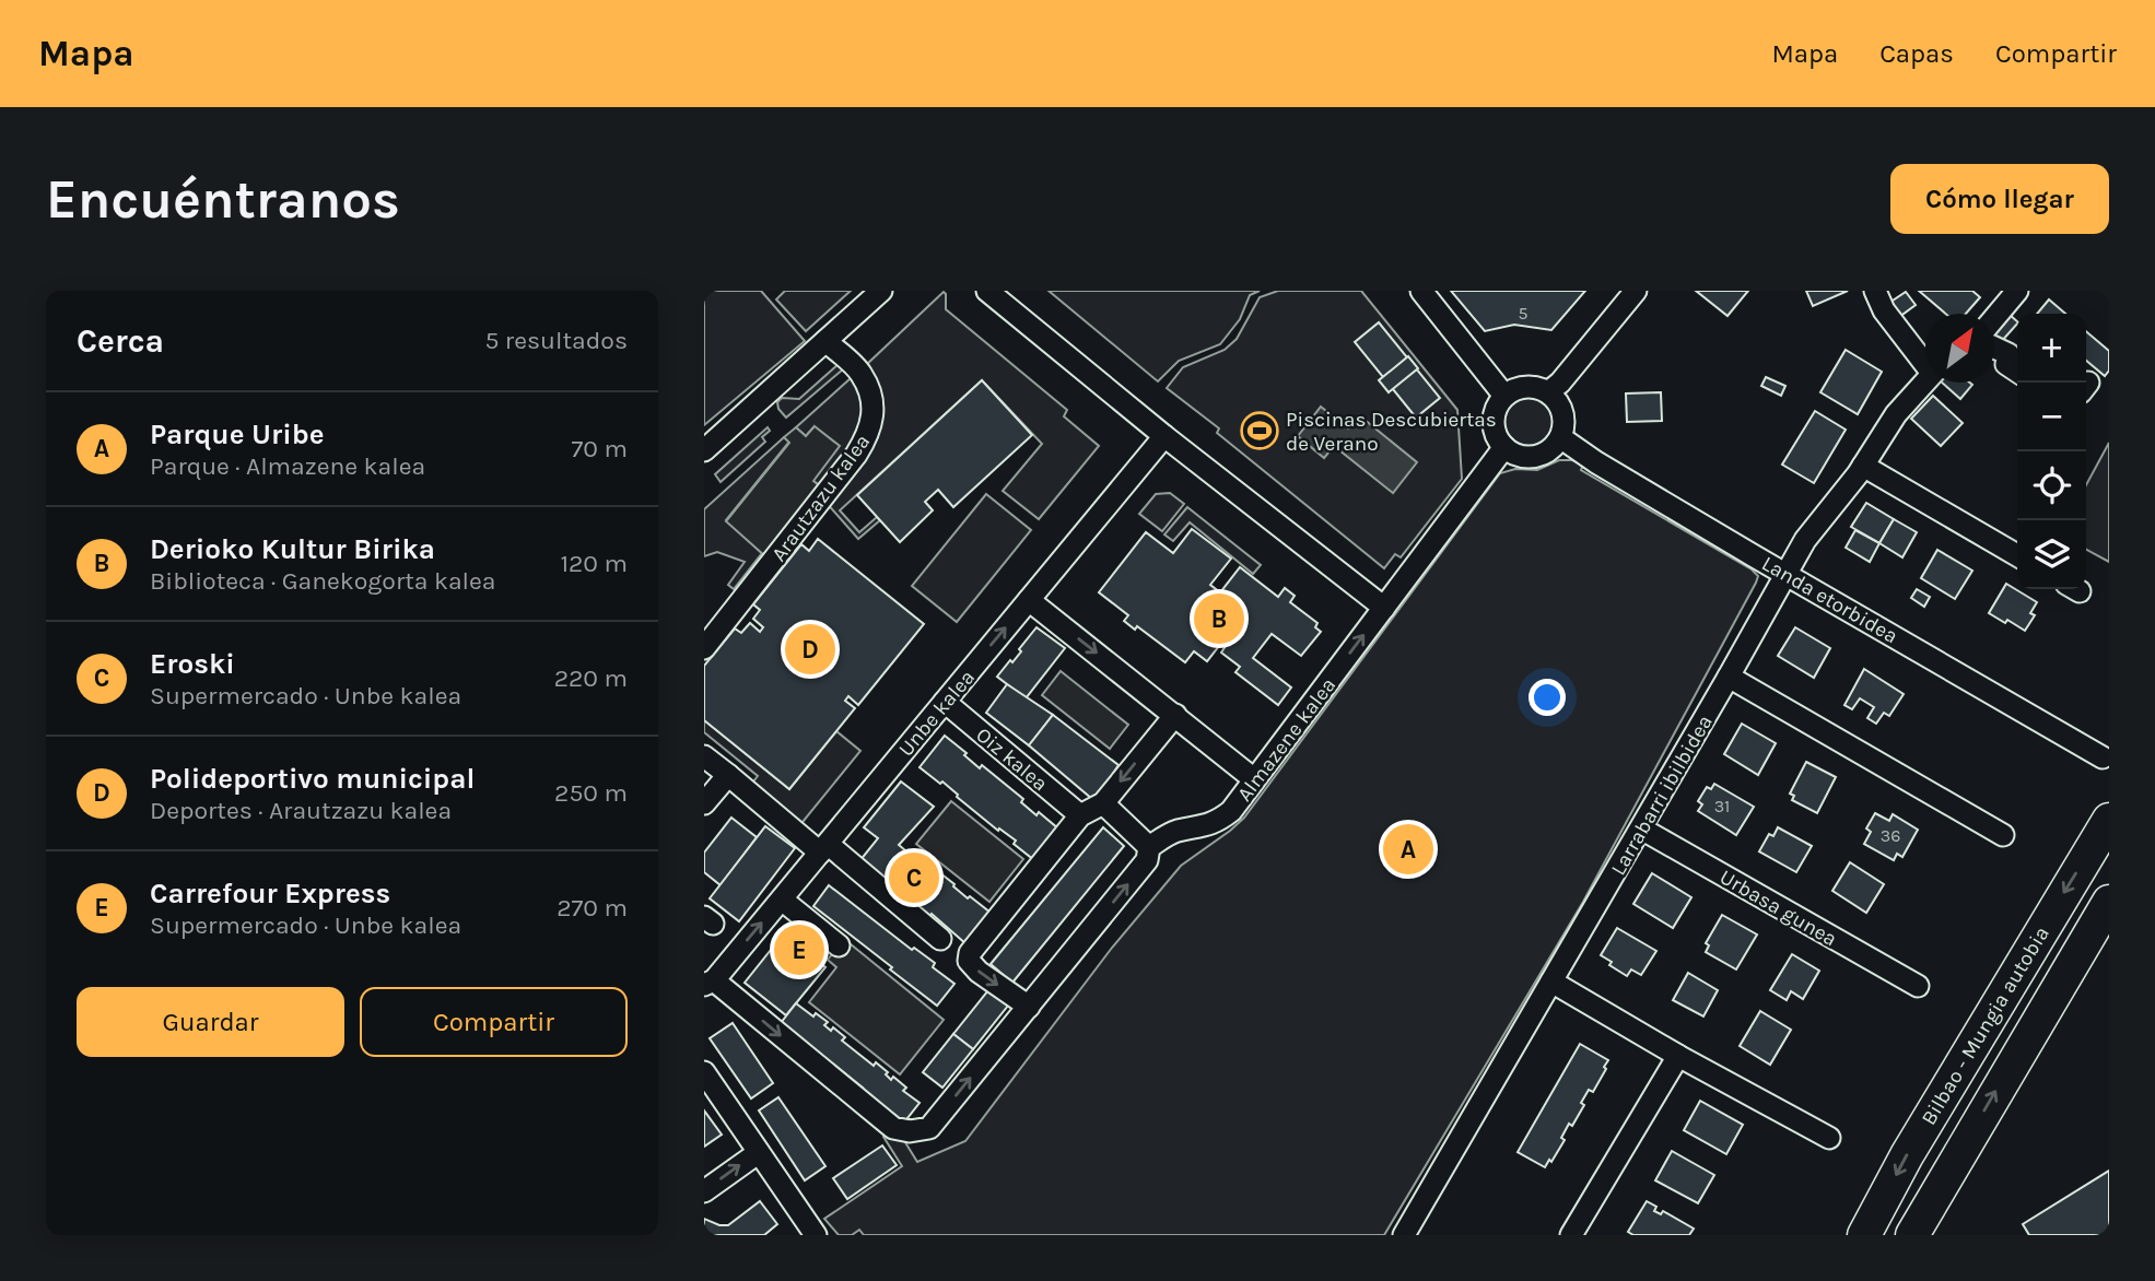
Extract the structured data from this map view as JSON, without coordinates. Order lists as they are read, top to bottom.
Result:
{
  "streets": {
    "highway": ["Bilbao - Mungia autobia"],
    "street": [
      "Arautzazu kalea",
      "Landa etorbidea",
      "Unbe kalea",
      "Almazene kalea",
      "Oiz kalea",
      "Larrabarri ibilbidea",
      "Urbasa gunea"
    ]
  },
  "crossings": [
    ["Landa etorbidea", "Almazene kalea"],
    ["Landa etorbidea", "Larrabarri ibilbidea"],
    ["Unbe kalea", "Oiz kalea"],
    ["Larrabarri ibilbidea", "Urbasa gunea"]
  ],
  "one_way": ["Almazene kalea"],
  "places": {
    "sports": ["Piscinas Descubiertas de Verano"]
  },
  "house_numbers": ["5", "31", "36"],
  "north": "top right",
  "page": {
    "header": "Mapa",
    "nav": ["Mapa", "Capas", "Compartir"],
    "buttons": [
      "Cómo llegar",
      ["Guardar", "Compartir"]
    ],
    "title": "Encuéntranos",
    "heading": ["Cerca", "5 resultados"],
    "map_buttons": ["+", "−"],
    "list": [
      {
        "mark": "A",
        "name": "Parque Uribe",
        "note": "Parque · Almazene kalea",
        "value": "70 m"
      },
      {
        "mark": "B",
        "name": "Derioko Kultur Birika",
        "note": "Biblioteca · Ganekogorta kalea",
        "value": "120 m"
      },
      {
        "mark": "C",
        "name": "Eroski",
        "note": "Supermercado · Unbe kalea",
        "value": "220 m"
      },
      {
        "mark": "D",
        "name": "Polideportivo municipal",
        "note": "Deportes · Arautzazu kalea",
        "value": "250 m"
      },
      {
        "mark": "E",
        "name": "Carrefour Express",
        "note": "Supermercado · Unbe kalea",
        "value": "270 m"
      }
    ],
    "pins": [
      "B",
      "D",
      "A",
      "C",
      "E"
    ]
  }
}
